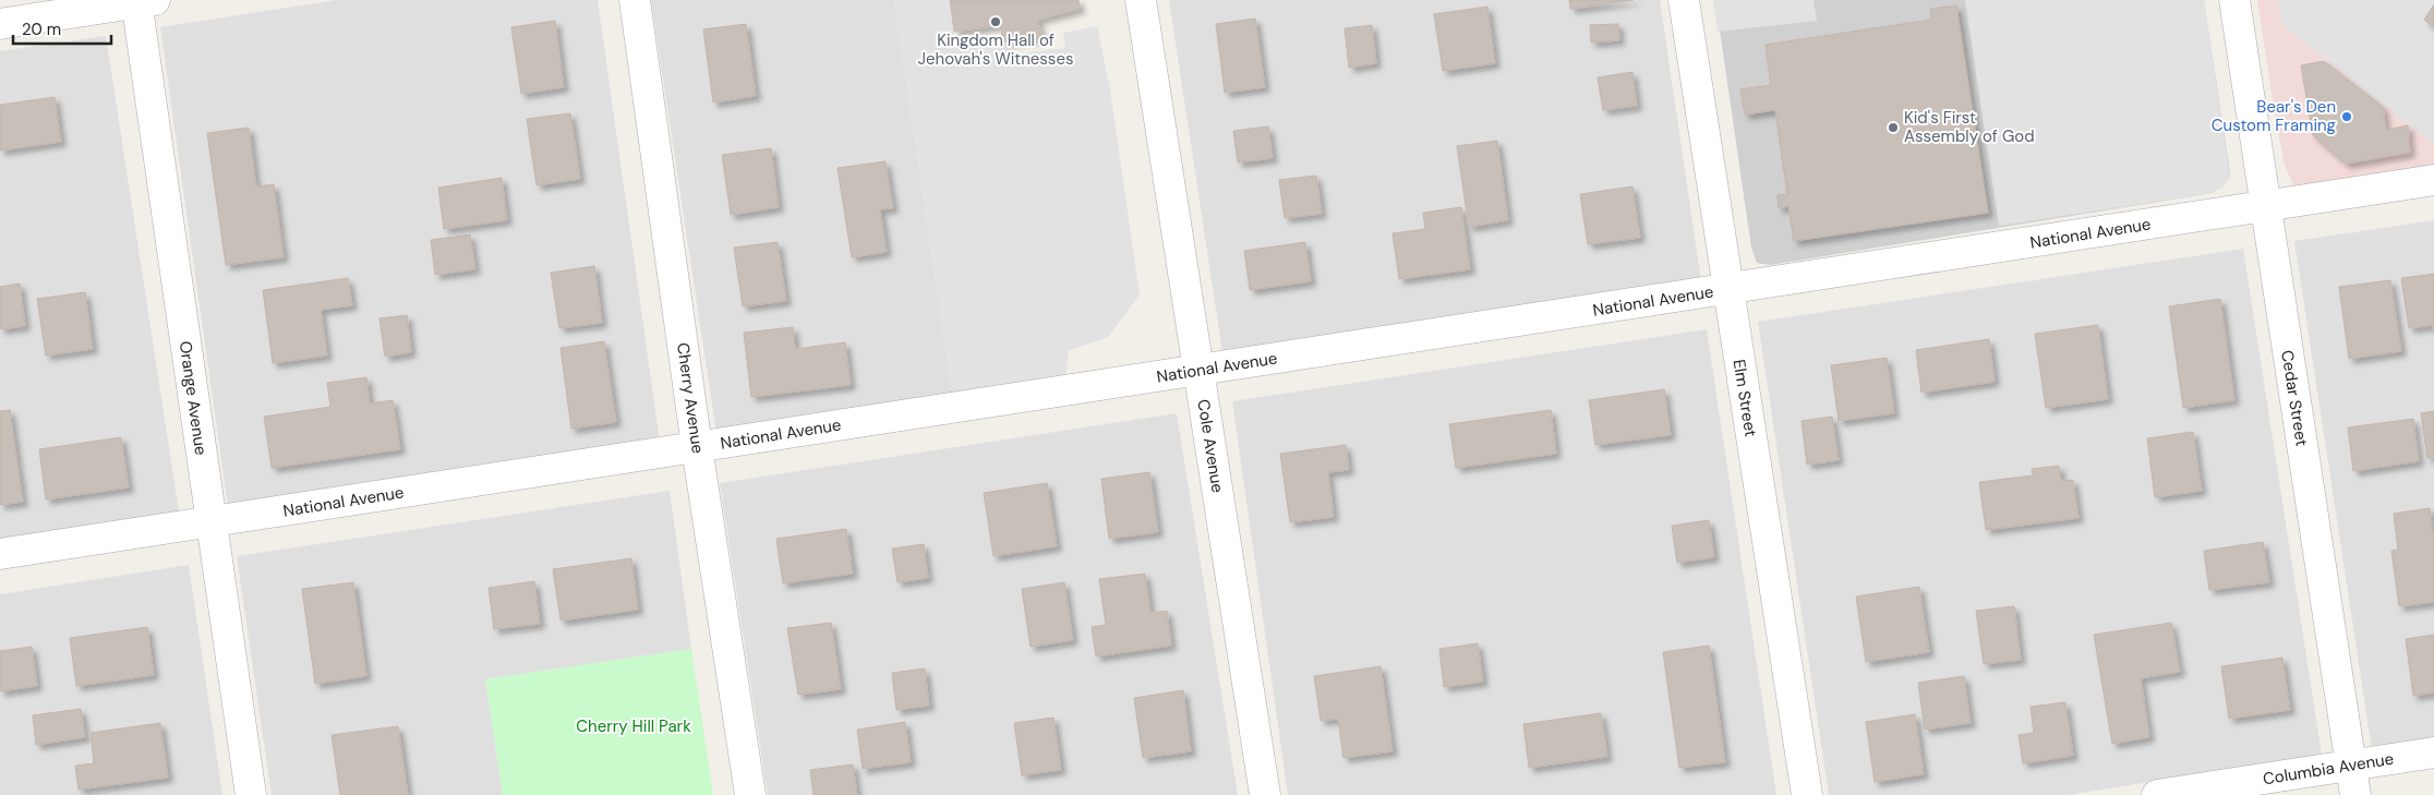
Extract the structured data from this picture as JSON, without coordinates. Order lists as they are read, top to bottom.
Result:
{
  "streets": {
    "street": [
      "National Avenue",
      "Orange Avenue",
      "Cherry Avenue",
      "Elm Street",
      "Cedar Street",
      "Cole Avenue",
      "Columbia Avenue"
    ]
  },
  "crossings": [
    ["National Avenue", "Orange Avenue"],
    ["National Avenue", "Cherry Avenue"],
    ["National Avenue", "Elm Street"],
    ["National Avenue", "Cedar Street"],
    ["National Avenue", "Cole Avenue"],
    ["Cedar Street", "Columbia Avenue"]
  ],
  "parks": ["Cherry Hill Park"],
  "places": ["Kingdom Hall of Jehovah's Witnesses", "Bear's Den Custom Framing", "Kid's First Assembly of God"],
  "scale_bar": "20 m"
}
